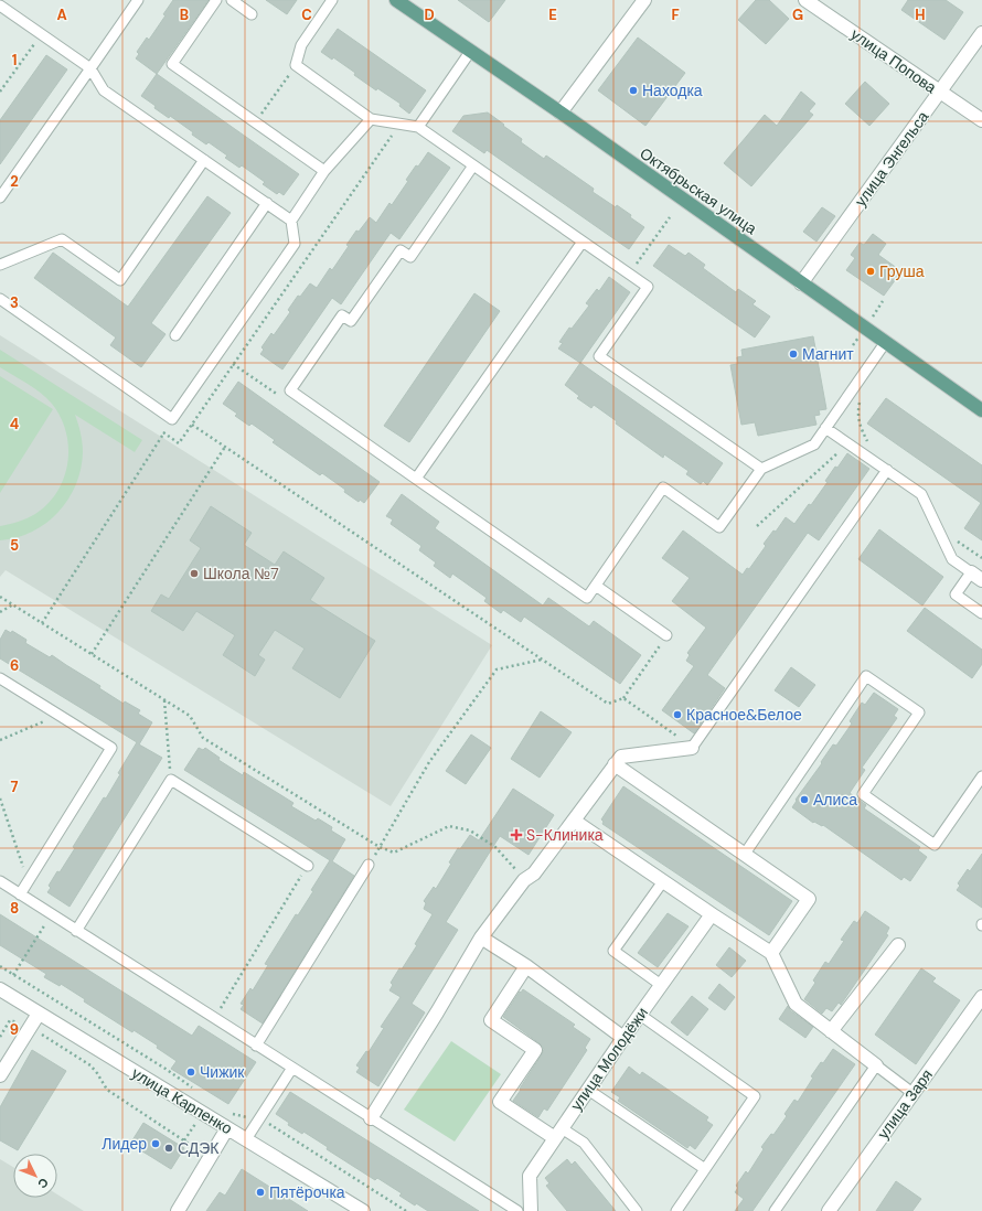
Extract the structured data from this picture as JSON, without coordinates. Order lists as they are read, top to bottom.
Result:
{
  "streets": {
    "main road": ["Октябрьская улица"],
    "street": [
      "улица Попова",
      "улица Энгельса",
      "улица Молодёжи",
      "улица Карпенко",
      "улица Заря"
    ]
  },
  "crossings": [
    ["улица Попова", "улица Энгельса"],
    ["улица Энгельса", "Октябрьская улица"]
  ],
  "places": {
    "other": [
      "Находка",
      "Груша",
      "Магнит",
      "Школа №7",
      "Красное&Белое",
      "Алиса",
      "Чижик",
      "Лидер",
      "СДЭК",
      "Пятёрочка"
    ],
    "health": ["S-Клиника"]
  },
  "north": "bottom right",
  "grid": {
    "columns": [
      "A",
      "B",
      "C",
      "D",
      "E",
      "F",
      "G",
      "H"
    ],
    "rows": [
      "1",
      "2",
      "3",
      "4",
      "5",
      "6",
      "7",
      "8",
      "9"
    ]
  }
}
